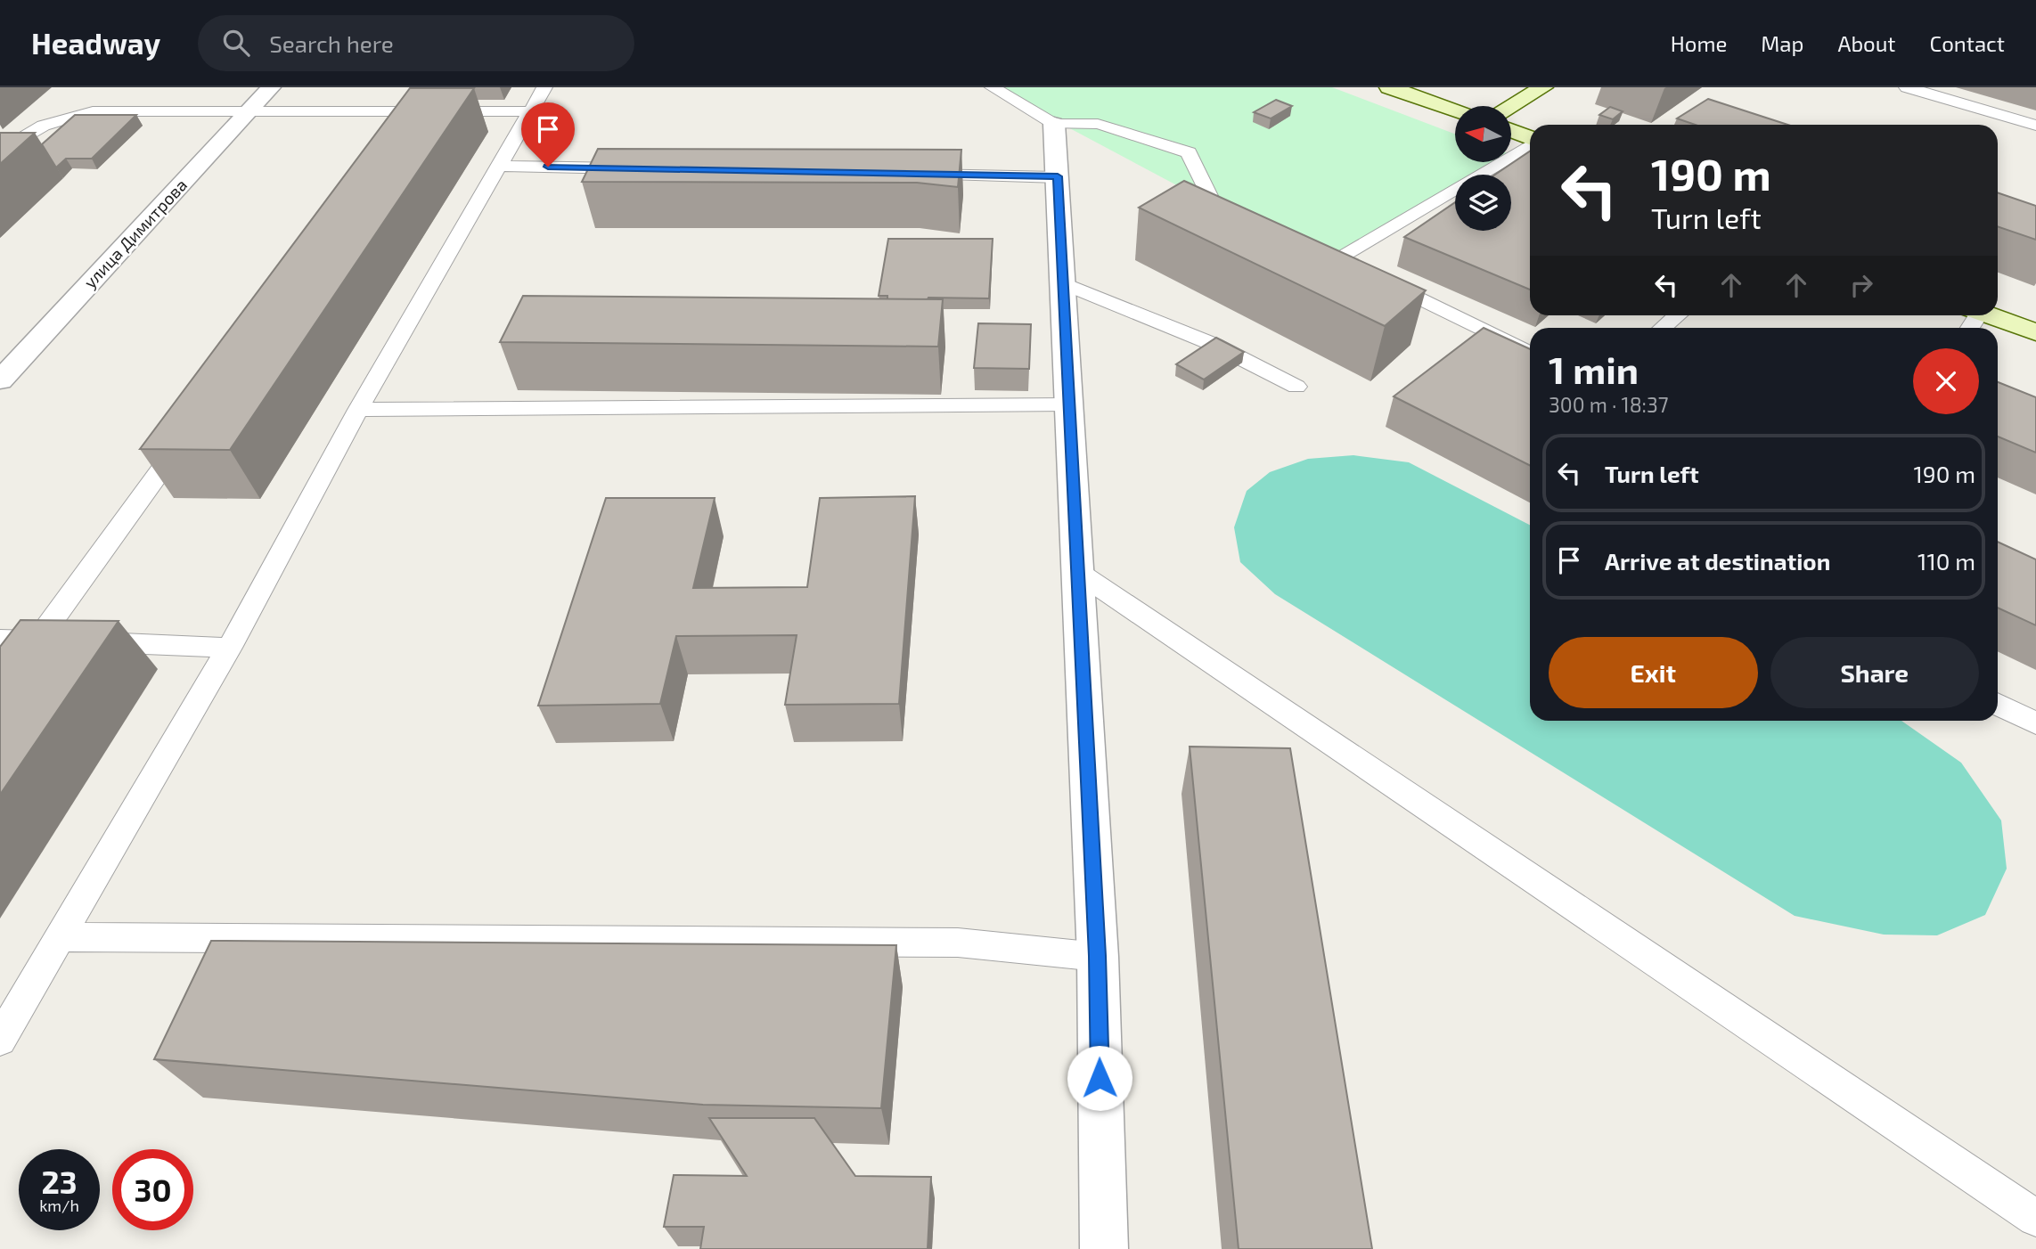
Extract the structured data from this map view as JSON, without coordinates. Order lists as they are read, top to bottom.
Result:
{
  "streets": {
    "street": ["улица Димитрова"]
  },
  "north": "left",
  "page": {
    "header": "Headway",
    "search": "Search here",
    "nav": [
      "Home",
      "Map",
      "About",
      "Contact"
    ],
    "turn": ["190 m", "Turn left"],
    "heading": ["1 min", "300 m · 18:37"],
    "list": [
      {
        "name": "Turn left",
        "value": "190 m"
      },
      {
        "name": "Arrive at destination",
        "value": "110 m"
      }
    ],
    "buttons": ["Exit", "Share"],
    "speed": "23 km/h",
    "limit": "30"
  }
}
